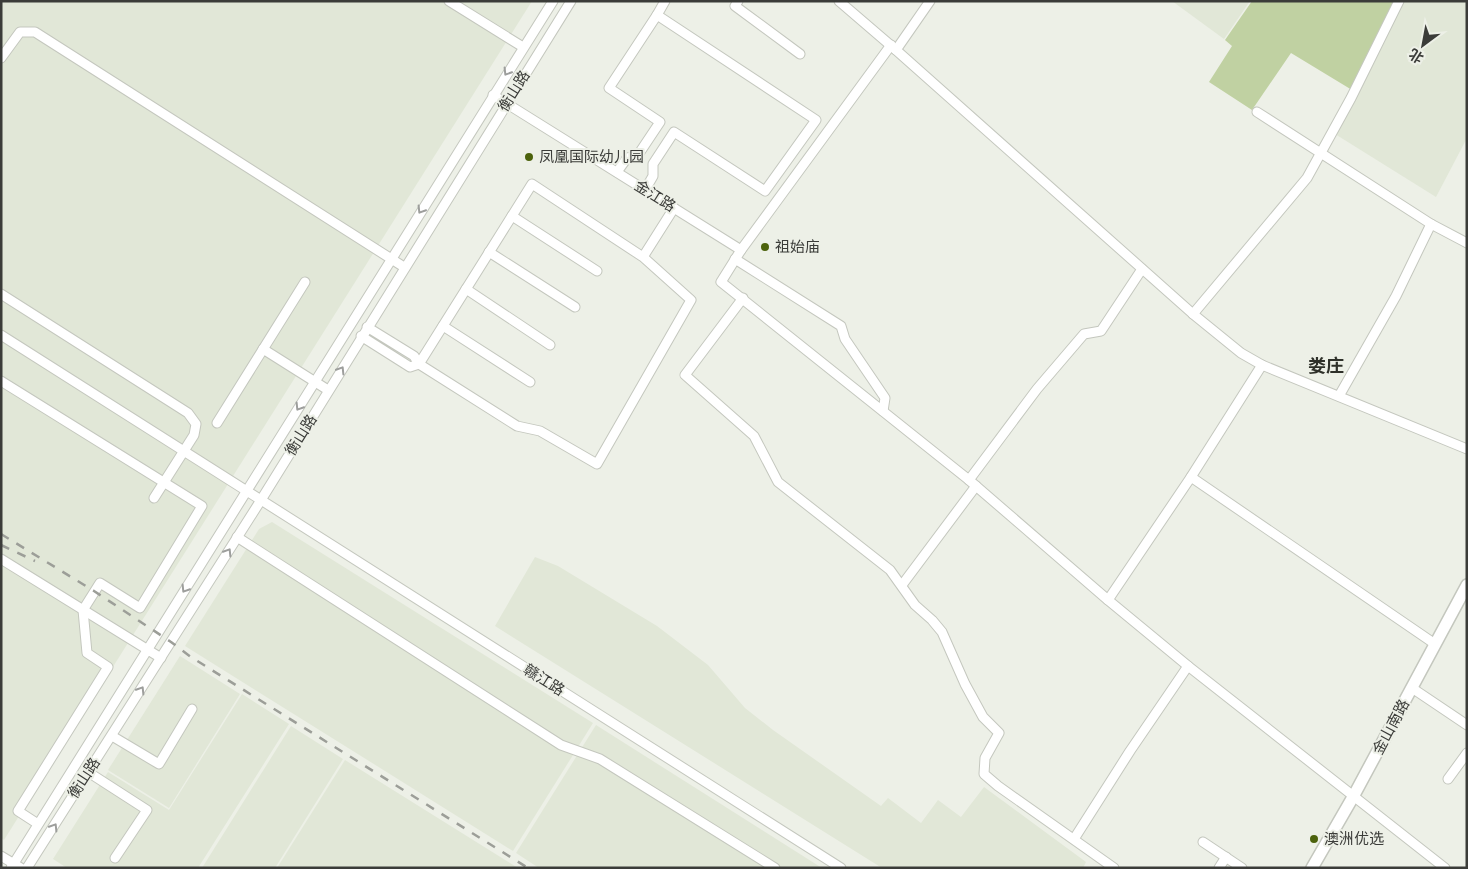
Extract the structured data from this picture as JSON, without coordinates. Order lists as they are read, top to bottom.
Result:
{
  "streets": {
    "main road": ["金山南路"],
    "street": ["衡山路", "金江路", "赣江路"]
  },
  "crossings": [
    ["衡山路", "金江路"],
    ["衡山路", "赣江路"]
  ],
  "districts": ["娄庄"],
  "places": ["凤凰国际幼儿园", "祖始庙", "澳洲优选"],
  "north": "bottom left"
}
